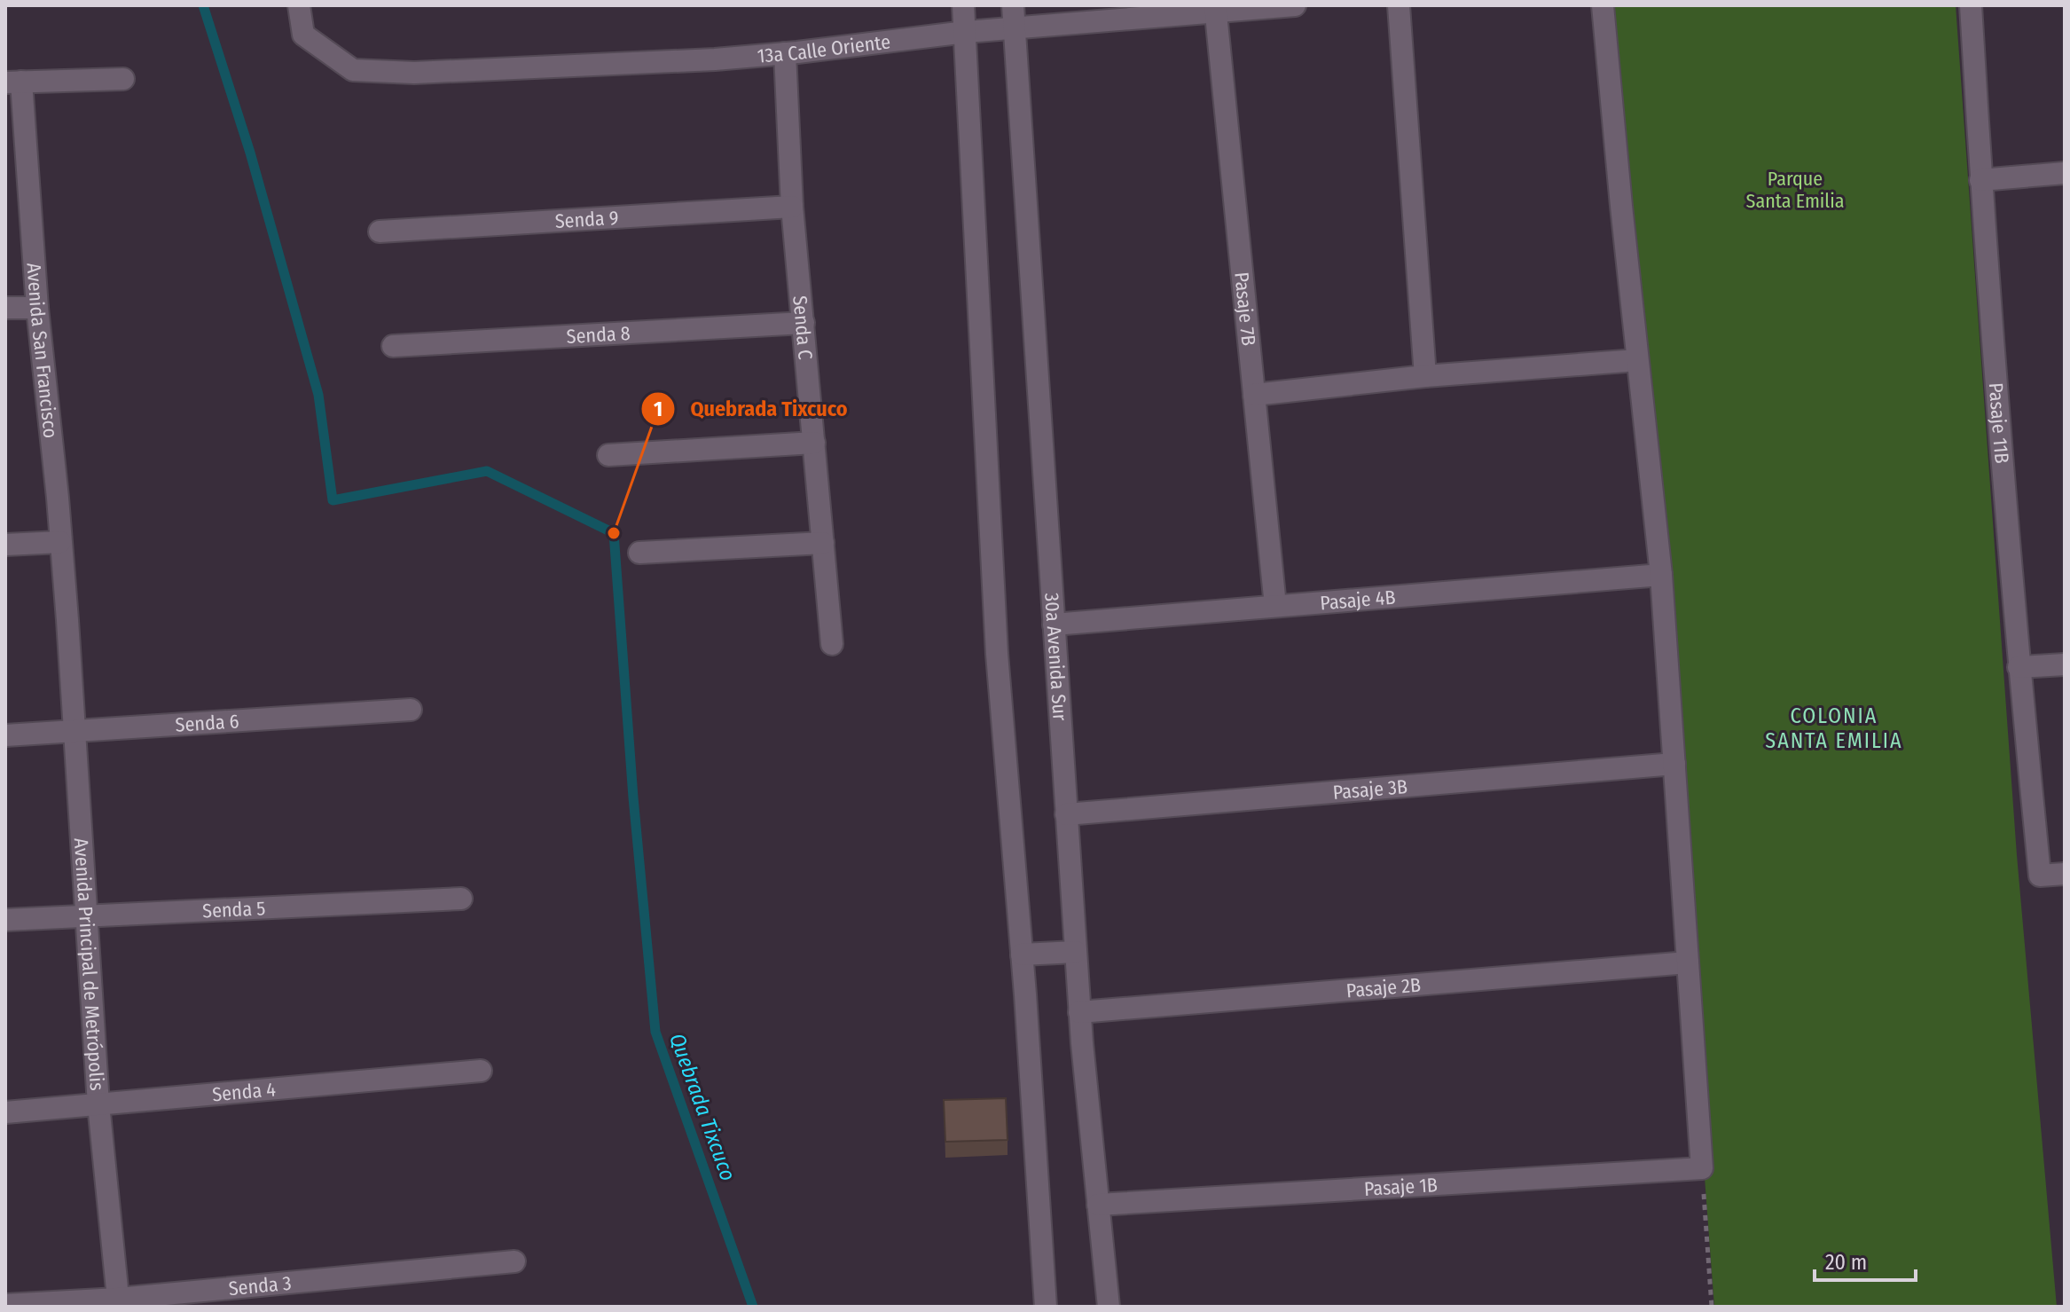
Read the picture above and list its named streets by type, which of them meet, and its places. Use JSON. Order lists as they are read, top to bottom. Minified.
{"streets":{"street":["13a Calle Oriente","Senda 9","Pasaje 7B","Senda C","Senda 8","Avenida San Francisco","Pasaje 11B","Pasaje 4B","30a Avenida Sur","Senda 6","Pasaje 3B","Senda 5","Avenida Principal de Metrópolis","Pasaje 2B","Senda 4","Pasaje 1B","Senda 3"]},"crossings":[["13a Calle Oriente","Pasaje 7B"],["13a Calle Oriente","Senda C"],["13a Calle Oriente","30a Avenida Sur"],["Senda 9","Senda C"],["Pasaje 7B","Pasaje 4B"],["Senda C","Senda 8"],["Avenida San Francisco","Avenida Principal de Metrópolis"],["Pasaje 4B","30a Avenida Sur"],["30a Avenida Sur","Pasaje 3B"],["30a Avenida Sur","Pasaje 2B"],["30a Avenida Sur","Pasaje 1B"],["Senda 6","Avenida Principal de Metrópolis"],["Senda 5","Avenida Principal de Metrópolis"],["Avenida Principal de Metrópolis","Senda 4"],["Avenida Principal de Metrópolis","Senda 3"]],"districts":["COLONIA SANTA EMILIA"],"water":["Quebrada Tixcuco"],"parks":["Parque Santa Emilia"],"places":["Quebrada Tixcuco"],"scale_bar":"20 m"}
